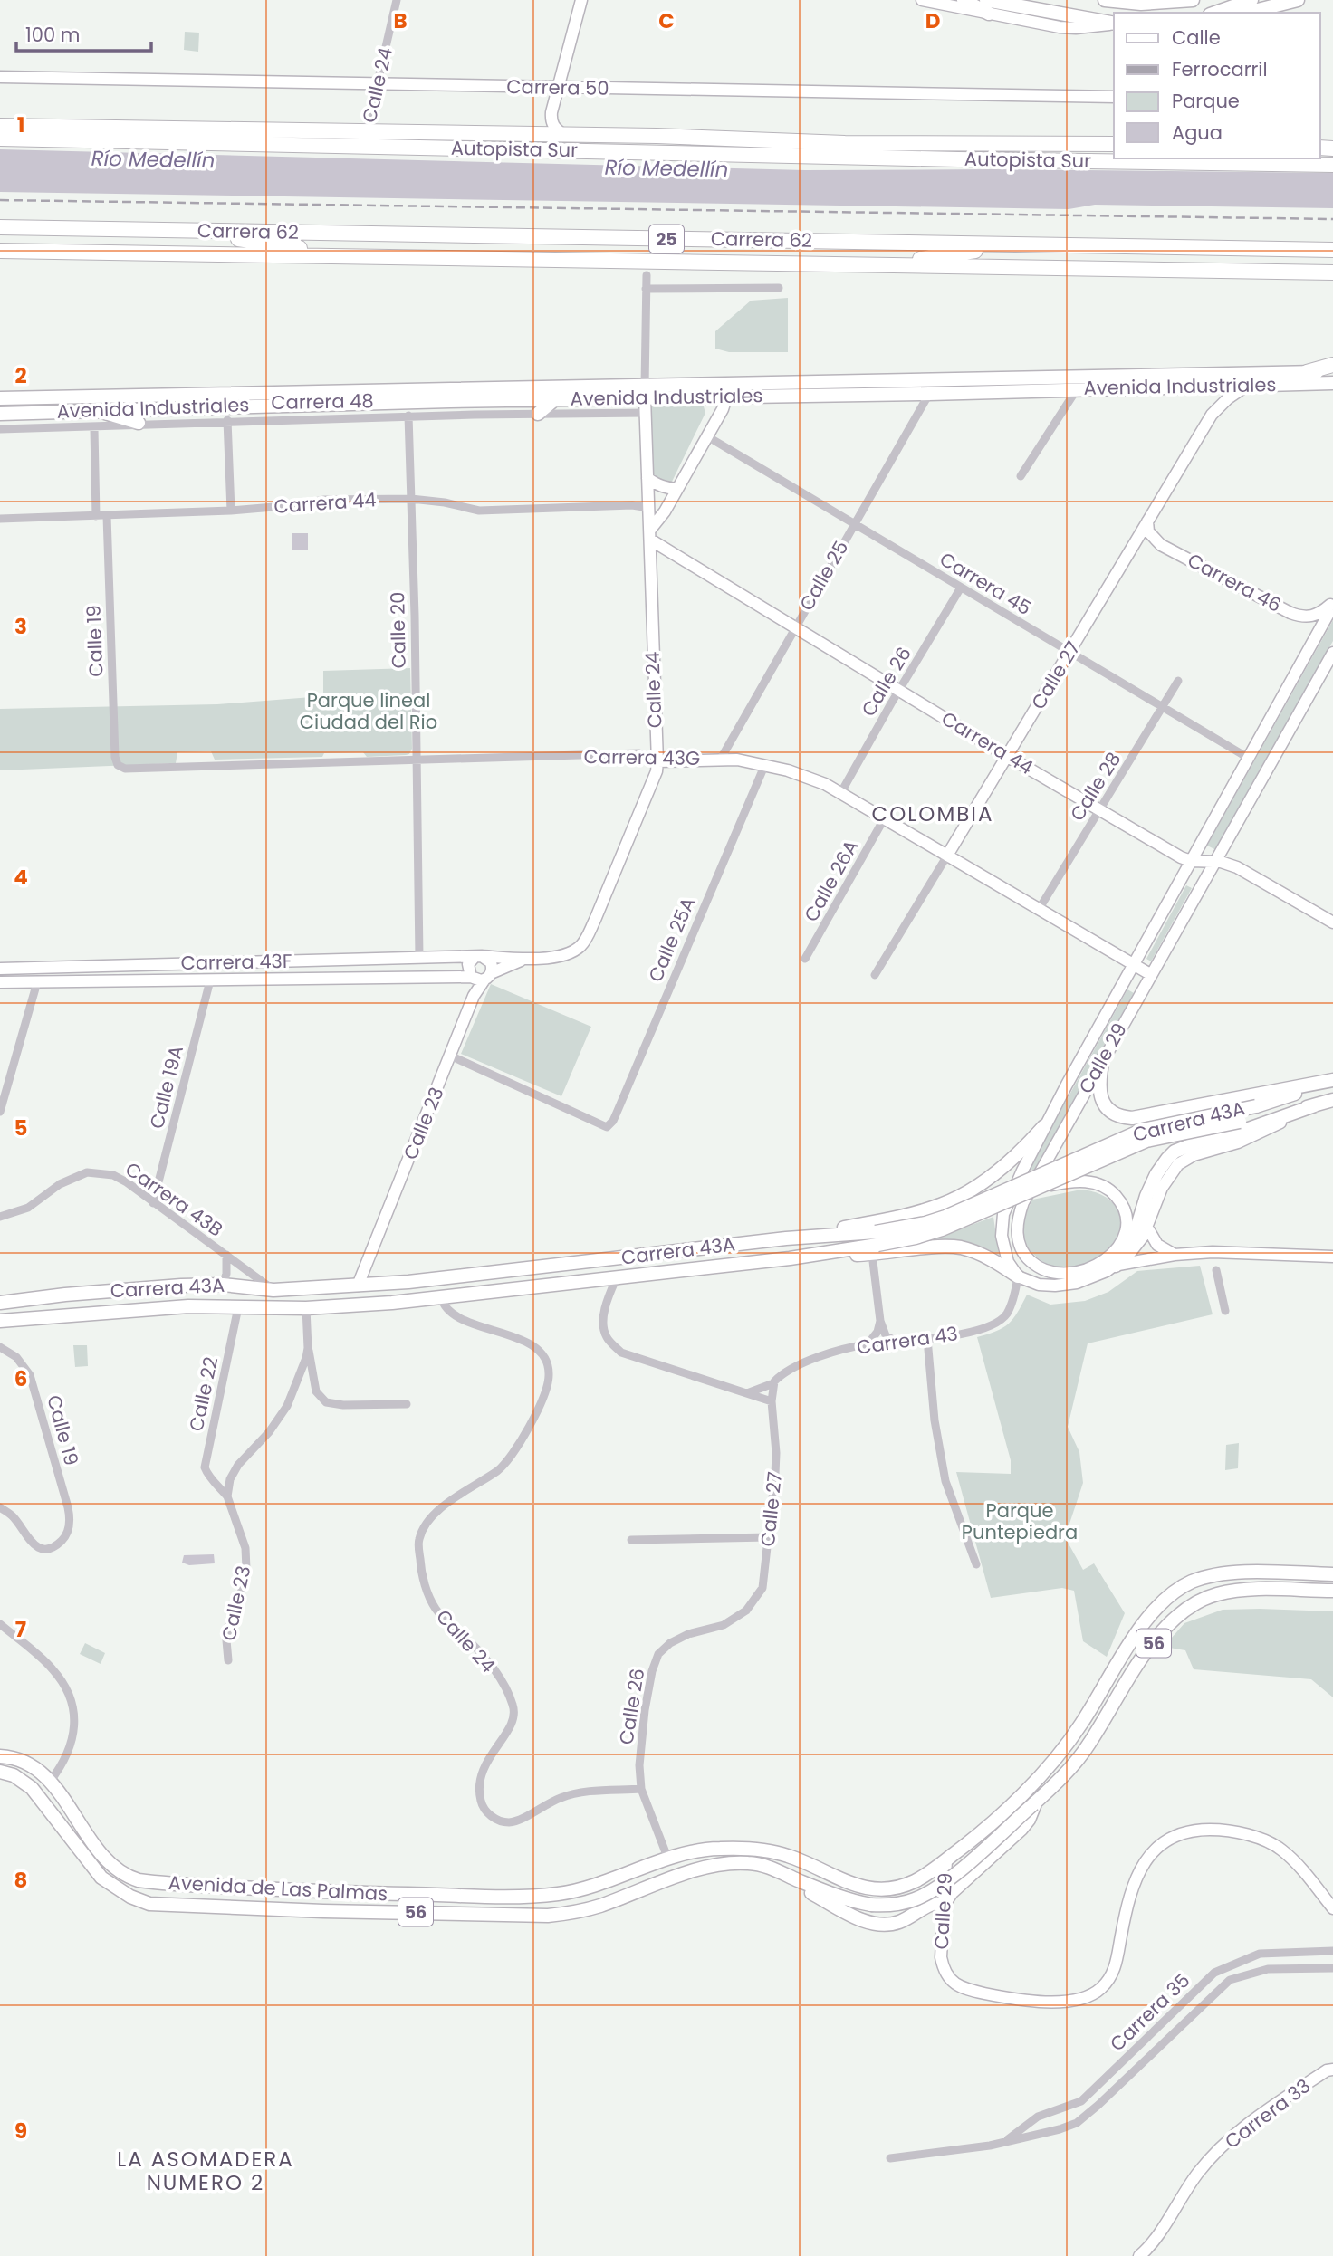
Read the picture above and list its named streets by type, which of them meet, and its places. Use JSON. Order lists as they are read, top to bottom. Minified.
{"streets":{"highway":["Autopista Sur","Carrera 62","25"],"main road":["Avenida Industriales","Carrera 43A","56","Avenida de Las Palmas"],"street":["Calle 24","Carrera 50","Carrera 48","Carrera 44","Calle 25","Carrera 46","Carrera 45","Calle 20","Calle 19","Calle 27","Calle 26","Carrera 43G","Calle 28","Calle 26A","Calle 25A","Carrera 43F","Calle 29","Calle 19A","Calle 23","Carrera 43B","Carrera 43","Calle 22","Carrera 35","Carrera 33"]},"crossings":[["Calle 24","Carrera 50"],["Calle 24","Autopista Sur"],["Calle 24","Avenida Industriales"],["Calle 24","Carrera 48"],["Calle 24","Carrera 44"],["Calle 24","Calle 26"],["Calle 24","Carrera 43G"],["Calle 24","Carrera 43F"],["Calle 24","Carrera 43A"],["Avenida Industriales","Calle 25"],["Avenida Industriales","Calle 27"],["Carrera 48","Calle 20"],["Carrera 44","Calle 25"],["Carrera 44","Calle 20"],["Carrera 44","Calle 19"],["Carrera 44","Calle 27"],["Carrera 44","Calle 26"],["Carrera 44","Calle 28"],["Carrera 44","Calle 29"],["Calle 25","Carrera 45"],["Calle 25","Carrera 43G"],["Carrera 46","Calle 27"],["Carrera 46","Calle 29"],["Carrera 45","Calle 27"],["Carrera 45","Calle 26"],["Carrera 45","Calle 28"],["Carrera 45","Calle 29"],["Calle 20","Carrera 43G"],["Calle 20","Carrera 43F"],["Calle 19","Carrera 43G"],["Calle 27","Calle 26"],["Calle 27","Carrera 43G"],["Calle 26","Carrera 43G"],["Calle 26","Avenida de Las Palmas"],["Carrera 43G","Calle 28"],["Carrera 43G","Calle 26A"],["Carrera 43G","Calle 25A"],["Carrera 43G","Calle 29"],["Calle 25A","Calle 23"],["Carrera 43F","Calle 19A"],["Carrera 43F","Calle 23"],["Calle 29","Carrera 43A"],["Calle 29","Carrera 43"],["Calle 29","Avenida de Las Palmas"],["Calle 19A","Carrera 43B"],["Carrera 43A","Calle 23"],["Carrera 43A","Carrera 43B"],["Carrera 43A","Calle 22"],["Calle 23","Calle 22"]],"districts":["COLOMBIA","LA ASOMADERA NUMERO 2"],"water":["Río Medellín"],"parks":["Parque lineal Ciudad del Rio","Parque Puntepiedra"],"legend":["Calle","Ferrocarril","Parque","Agua"],"scale_bar":"100 m","grid":{"columns":["B","C","D"],"rows":["1","2","3","4","5","6","7","8","9"]}}
